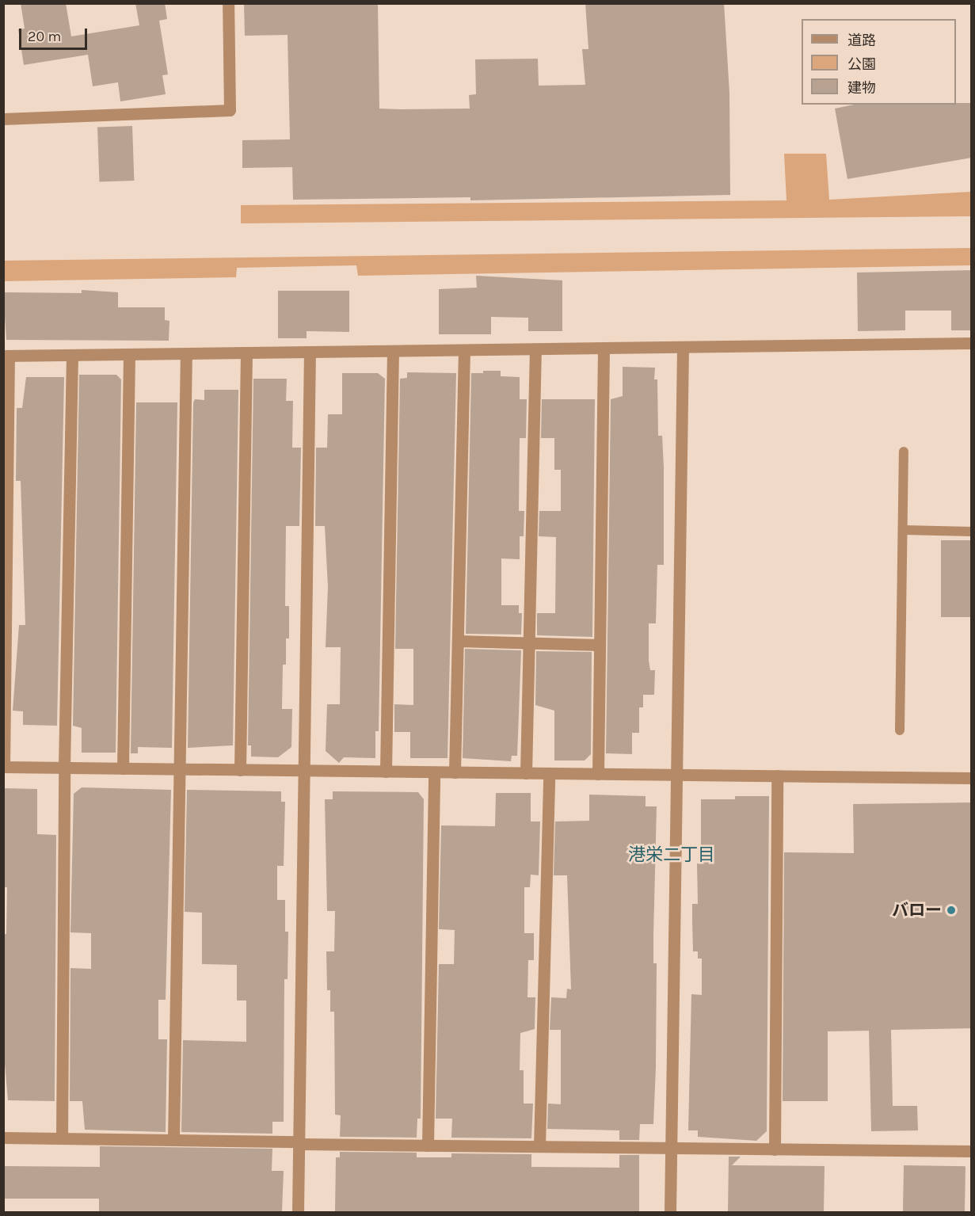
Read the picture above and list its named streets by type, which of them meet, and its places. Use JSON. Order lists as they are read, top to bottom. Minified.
{"districts":["港栄二丁目"],"places":["バロー"],"legend":["道路","公園","建物"],"scale_bar":"20 m"}
